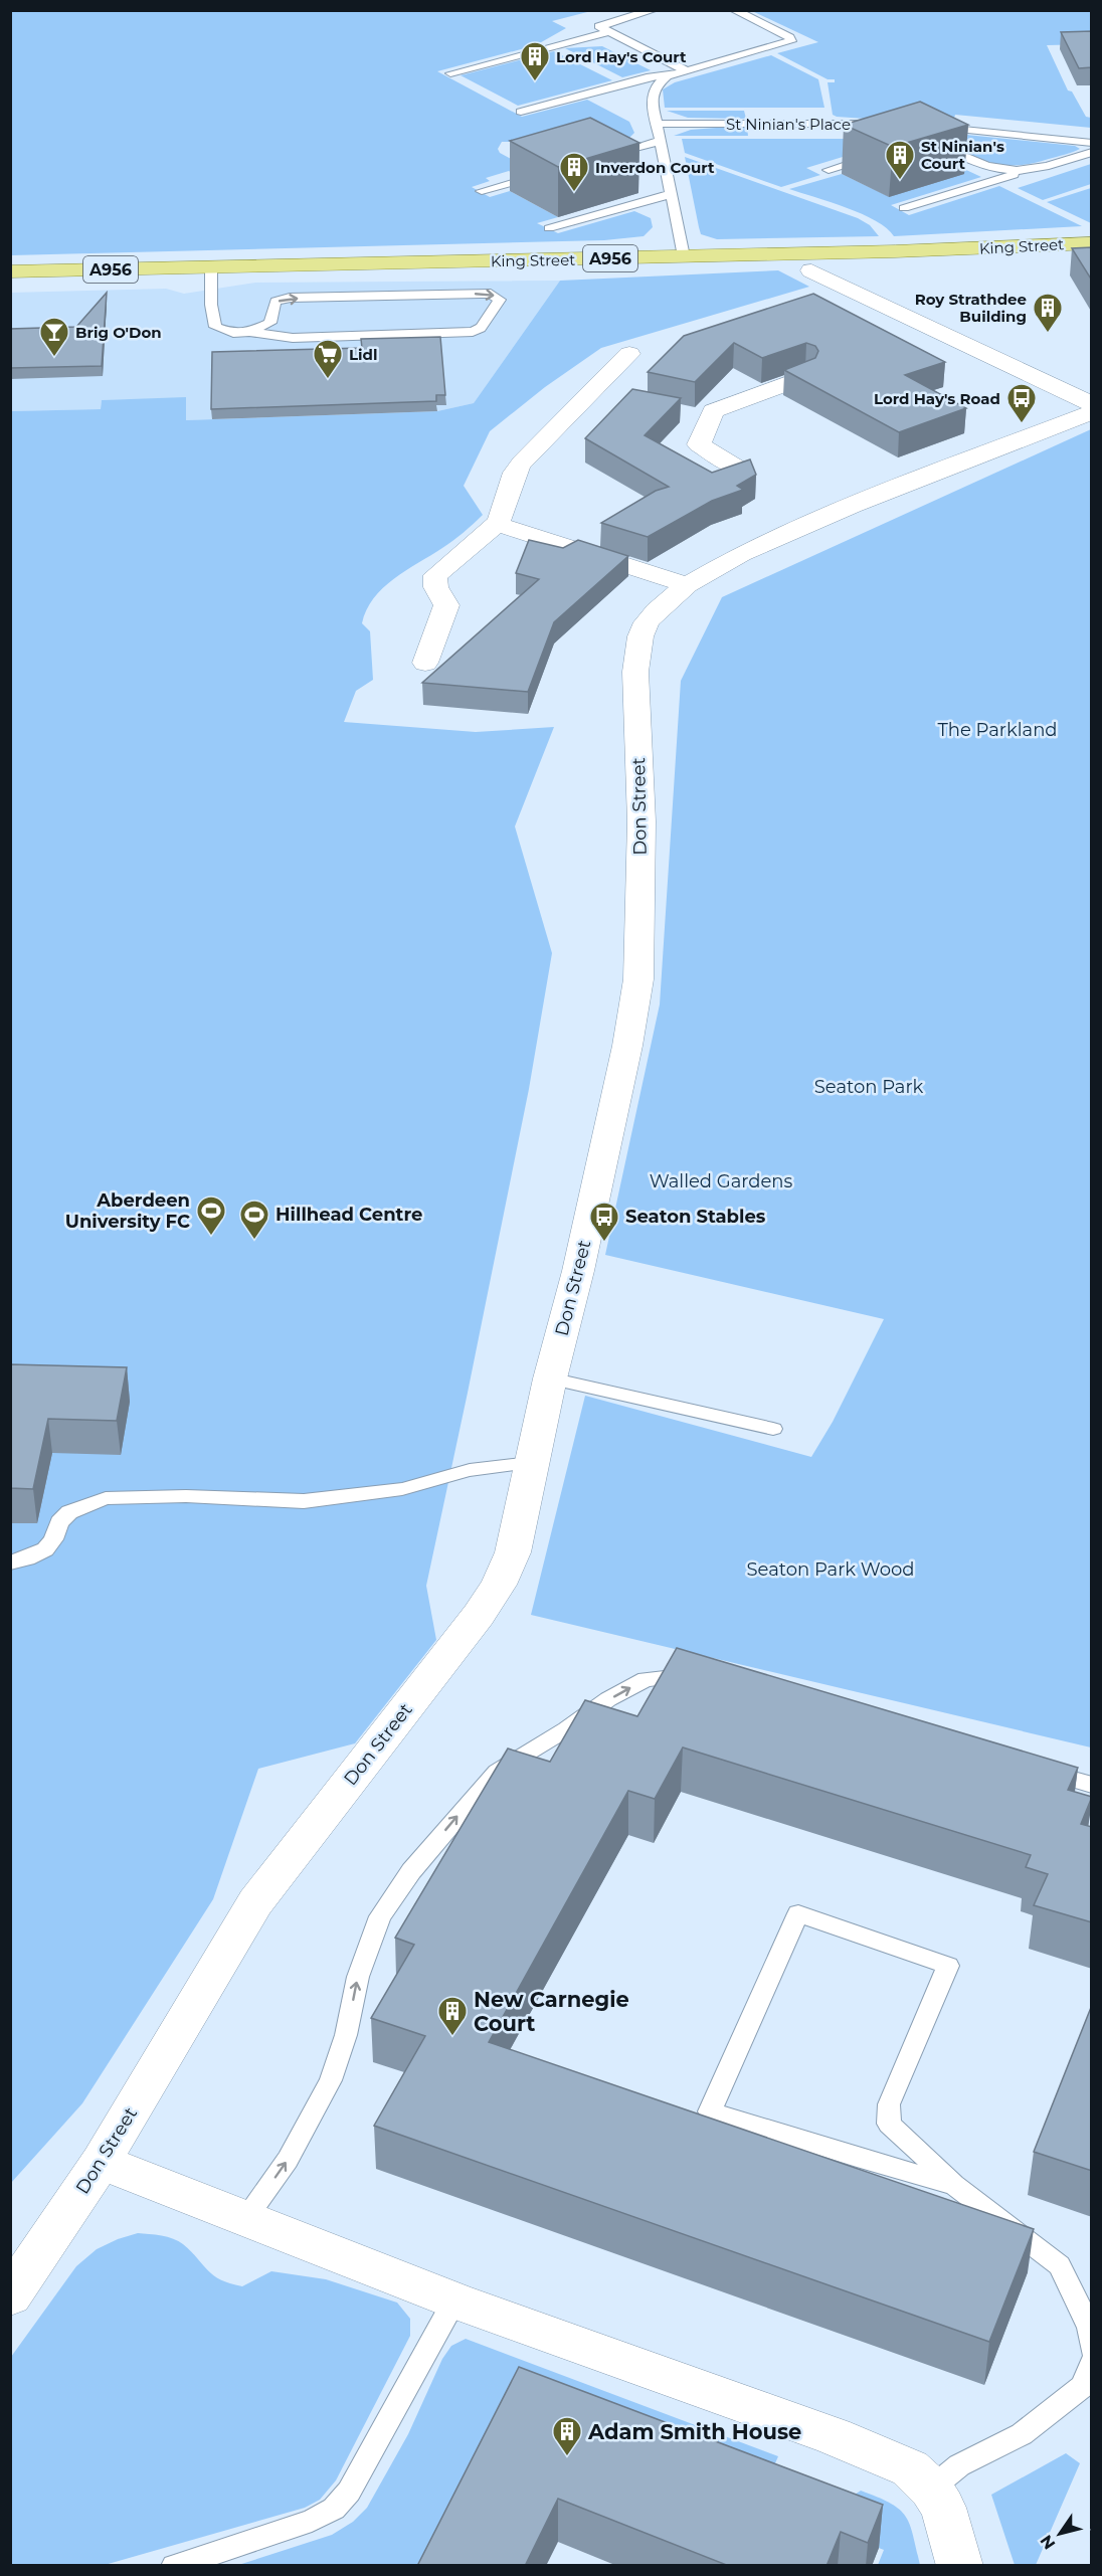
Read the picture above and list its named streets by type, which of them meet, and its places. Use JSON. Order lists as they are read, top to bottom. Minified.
{"streets":{"main road":["King Street","A956"],"street":["Don Street"],"lane":["St Ninian's Place"]},"parks":["The Parkland","Seaton Park","Walled Gardens","Seaton Park Wood"],"places":{"building":["Lord Hay's Court","St Ninian's Court","Inverdon Court","Roy Strathdee Building","New Carnegie Court","Adam Smith House"],"bar":["Brig O'Don"],"supermarket":["Lidl"],"bus stop":["Lord Hay's Road","Seaton Stables"],"sports":["Aberdeen University FC","Hillhead Centre"]},"north":"bottom left"}
